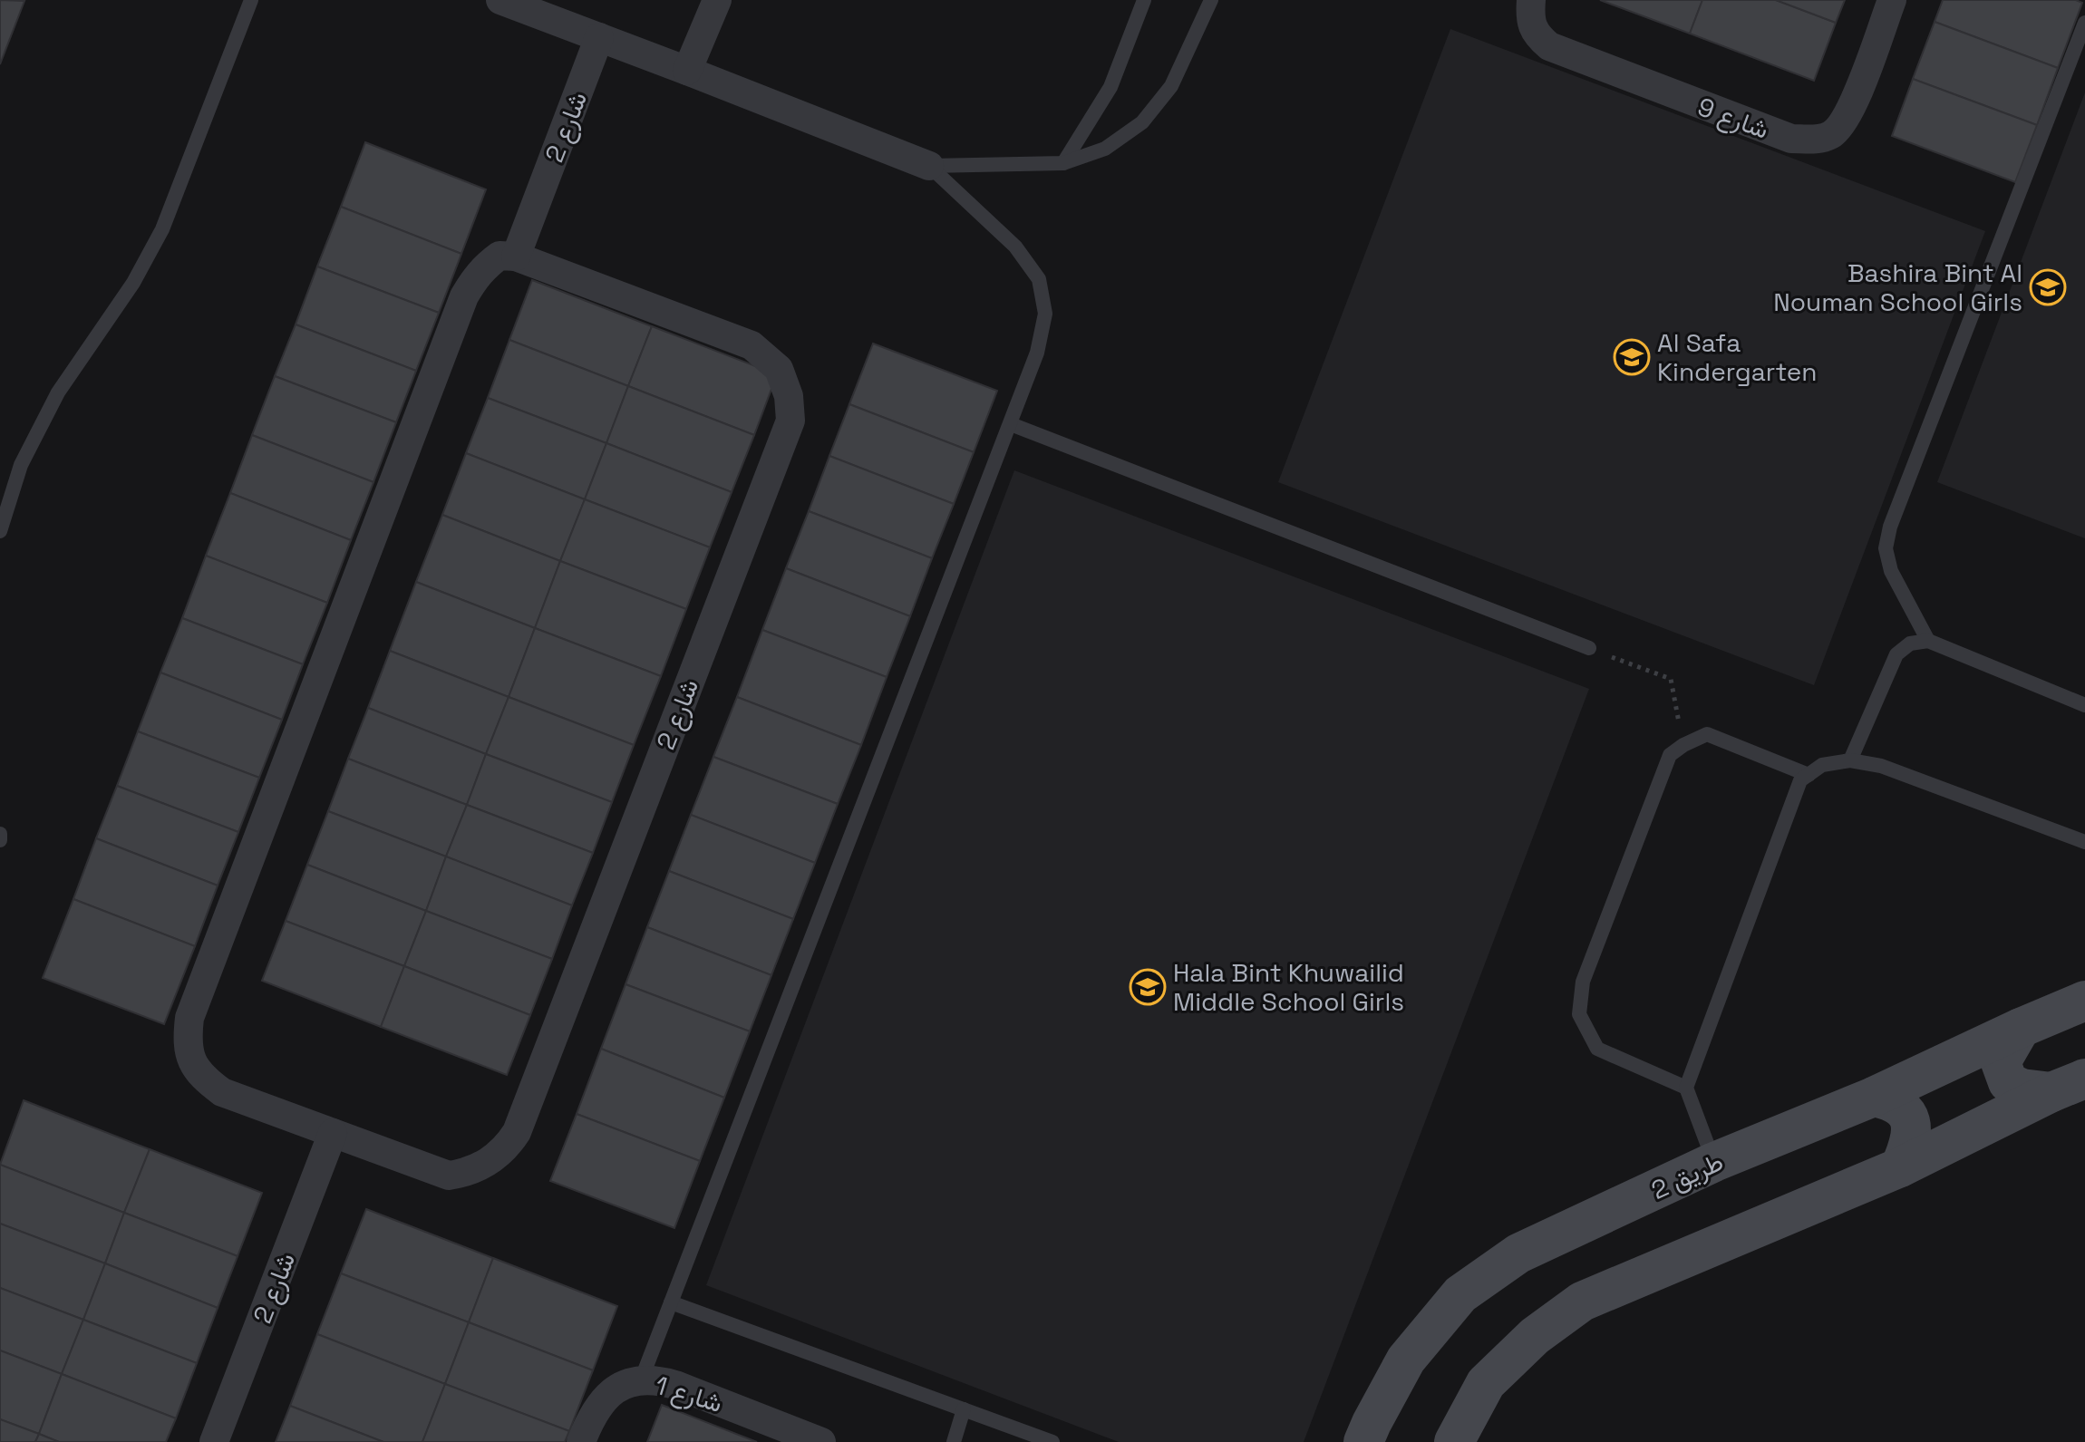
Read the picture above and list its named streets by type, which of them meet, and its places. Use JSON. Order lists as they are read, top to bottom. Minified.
{"streets":{"street":["شارع 9","شارع 2","طريق 2","شارع 1"]},"places":{"school or university":["Bashira Bint Al Nouman School Girls","Al Safa Kindergarten","Hala Bint Khuwailid Middle School Girls"]}}
